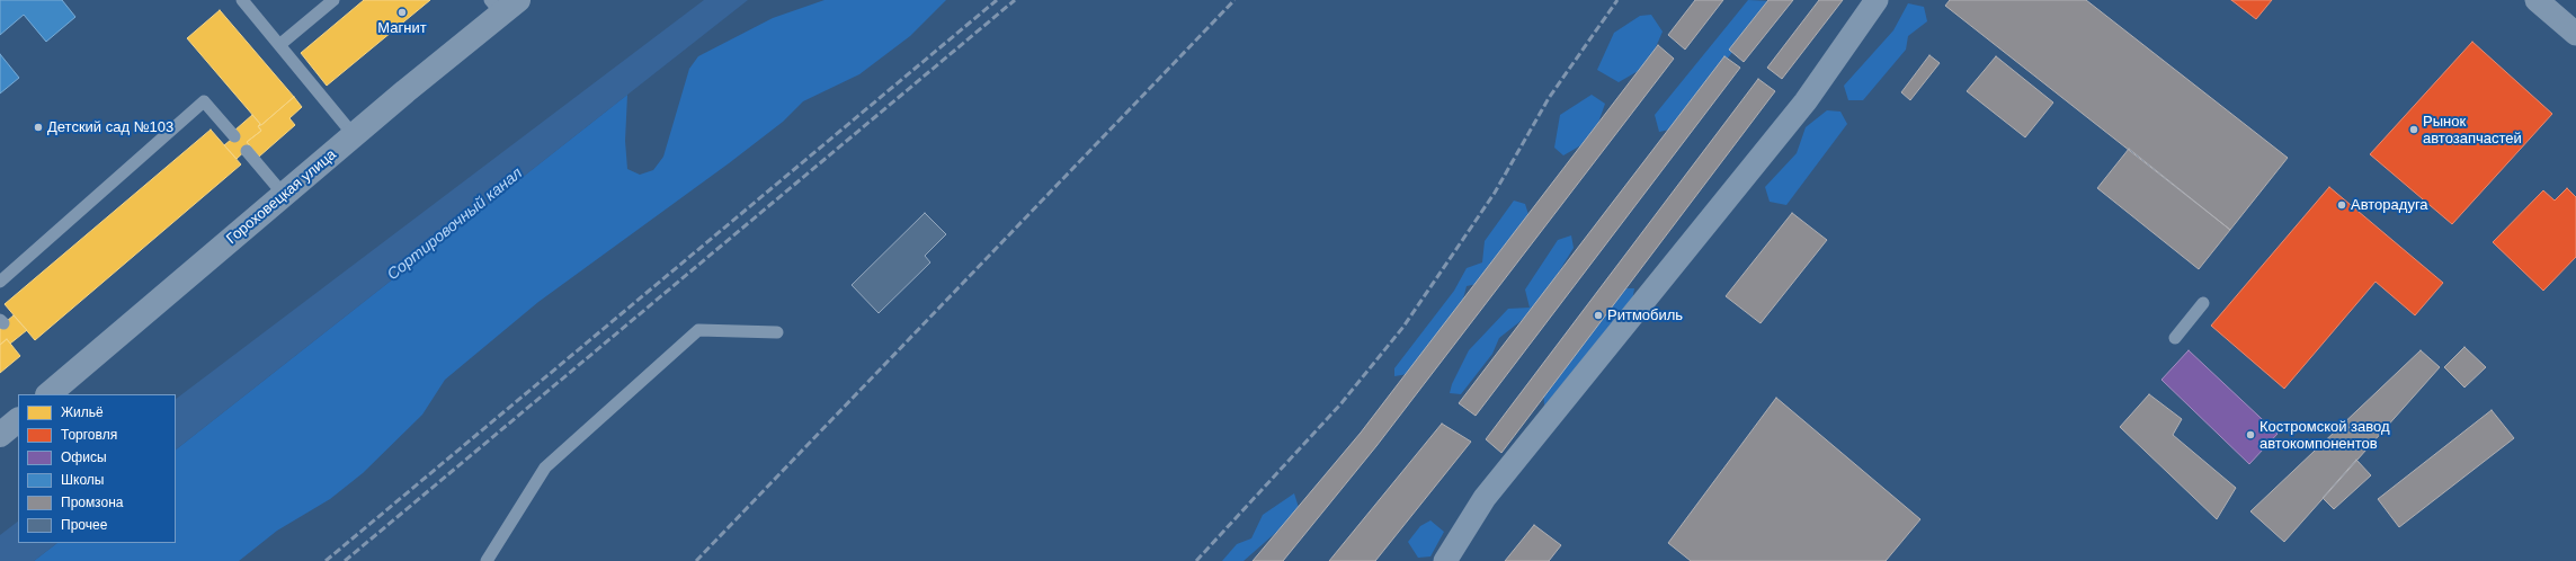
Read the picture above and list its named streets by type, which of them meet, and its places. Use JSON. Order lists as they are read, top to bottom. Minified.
{"streets":{"street":["Гороховецкая улица"]},"water":["Сортировочный канал"],"places":["Магнит","Детский сад №103","Рынок автозапчастей","Авторадуга","Ритмобиль","Костромской завод автокомпонентов"],"legend":["Жильё","Торговля","Офисы","Школы","Промзона","Прочее"]}
